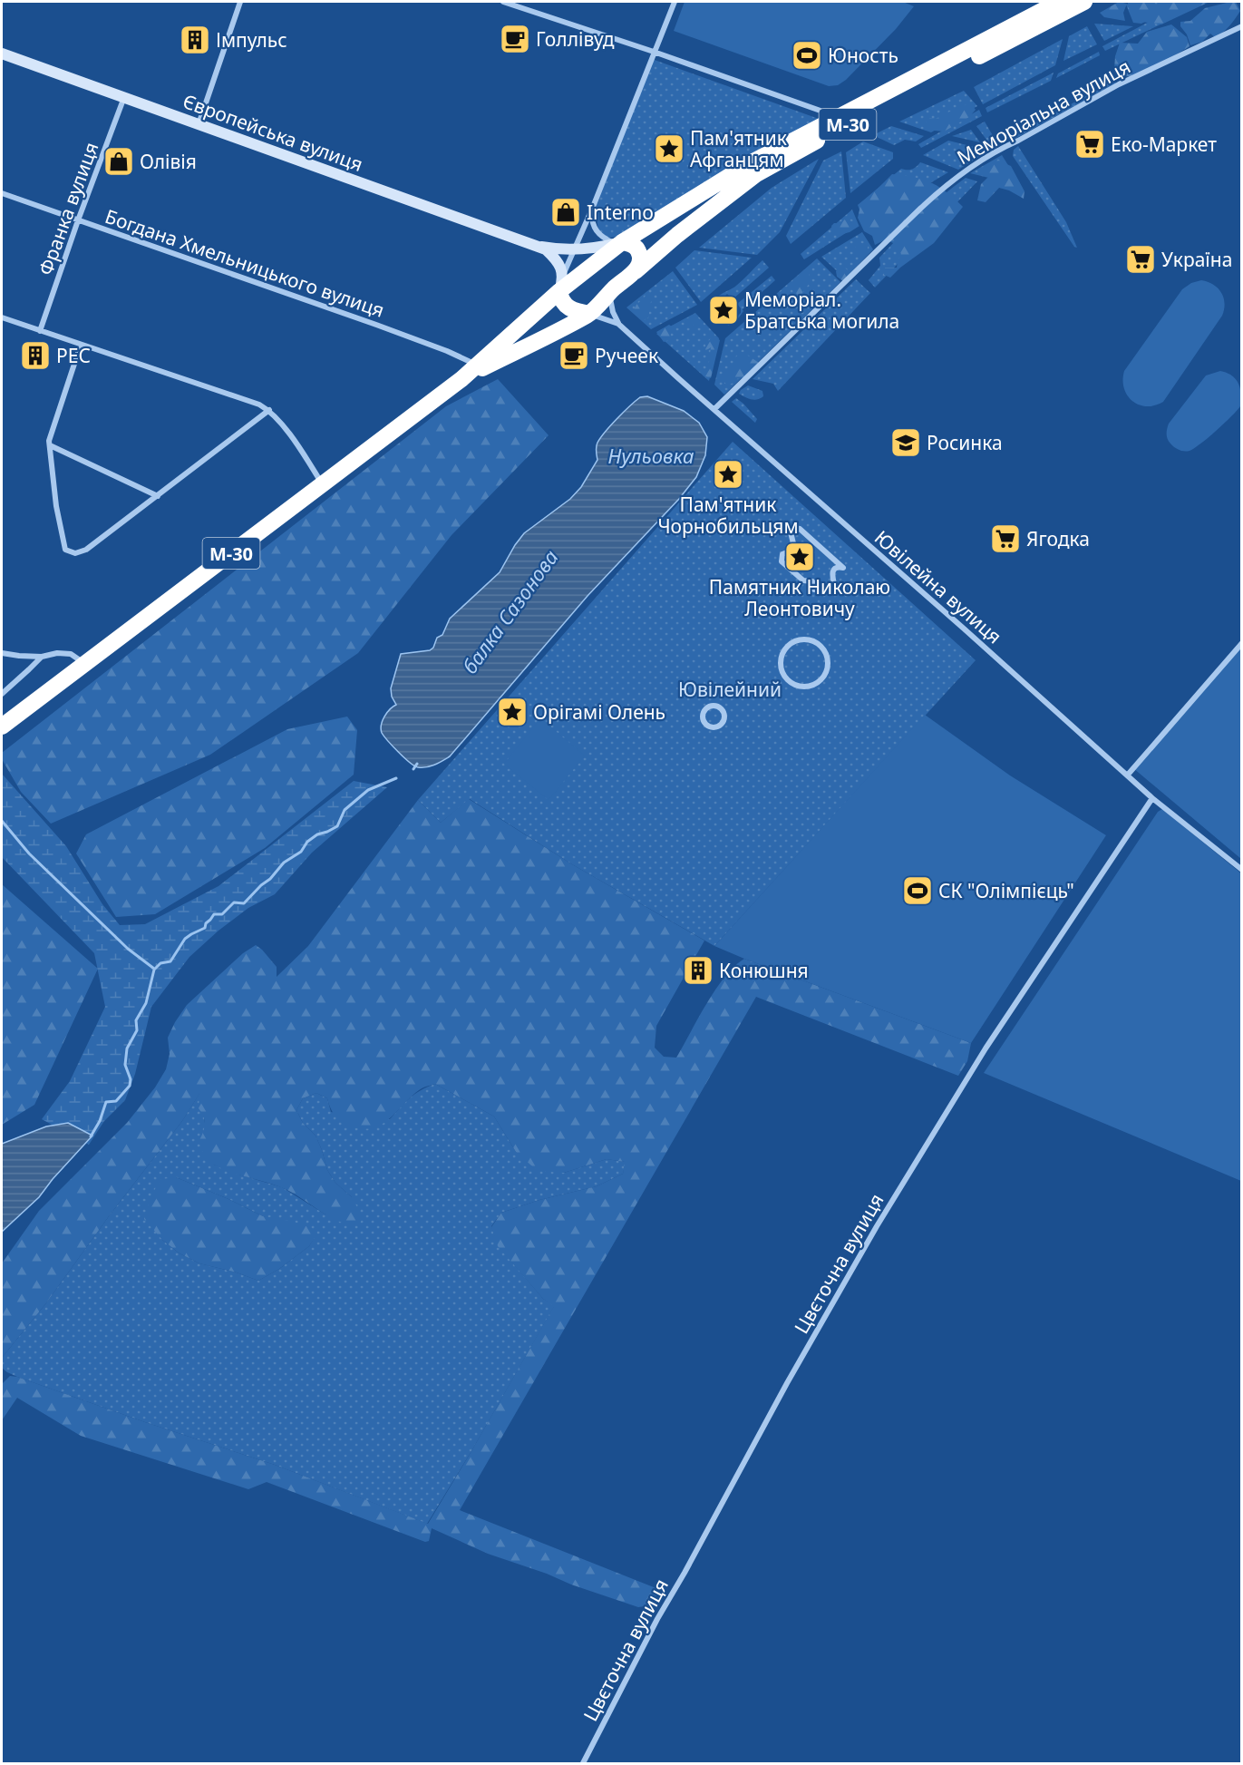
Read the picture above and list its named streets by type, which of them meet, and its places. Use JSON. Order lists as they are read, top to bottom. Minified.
{"streets":{"highway":["М-30"],"street":["Меморіальна вулиця","Європейська вулиця","Франка вулиця","Богдана Хмельницького вулиця","Ювілейна вулиця","Цвєточна вулиця"]},"crossings":[["Меморіальна вулиця","Ювілейна вулиця"],["М-30","Європейська вулиця"],["М-30","Богдана Хмельницького вулиця"],["М-30","Ювілейна вулиця"],["Європейська вулиця","Франка вулиця"],["Франка вулиця","Богдана Хмельницького вулиця"],["Ювілейна вулиця","Цвєточна вулиця"]],"water":["Нульовка","балка Сазонова"],"parks":["Ювілейний"],"places":{"cafe":["Голлівуд","Ручеек"],"building":["Імпульс","РЕС","Конюшня"],"sports":["Юность","СК \"Олімпієць\""],"supermarket":["Еко-Маркет","Україна","Ягодка"],"place":["Пам'ятник Афганцям","Меморіал. Братська могила","Пам'ятник Чорнобильцям","Памятник Николаю Леонтовичу","Орігамі Олень"],"shop":["Олівія","Interno"],"school or university":["Росинка"]}}
